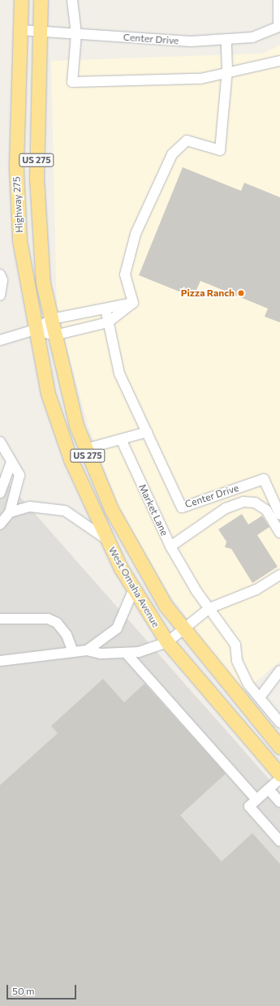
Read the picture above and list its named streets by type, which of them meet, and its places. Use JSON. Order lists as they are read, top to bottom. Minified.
{"streets":{"highway":["US 275","Highway 275","West Omaha Avenue"],"street":["Center Drive","Market Lane"]},"crossings":[["Center Drive","Highway 275"],["Highway 275","West Omaha Avenue"]],"places":["Pizza Ranch"],"scale_bar":"50 m"}
